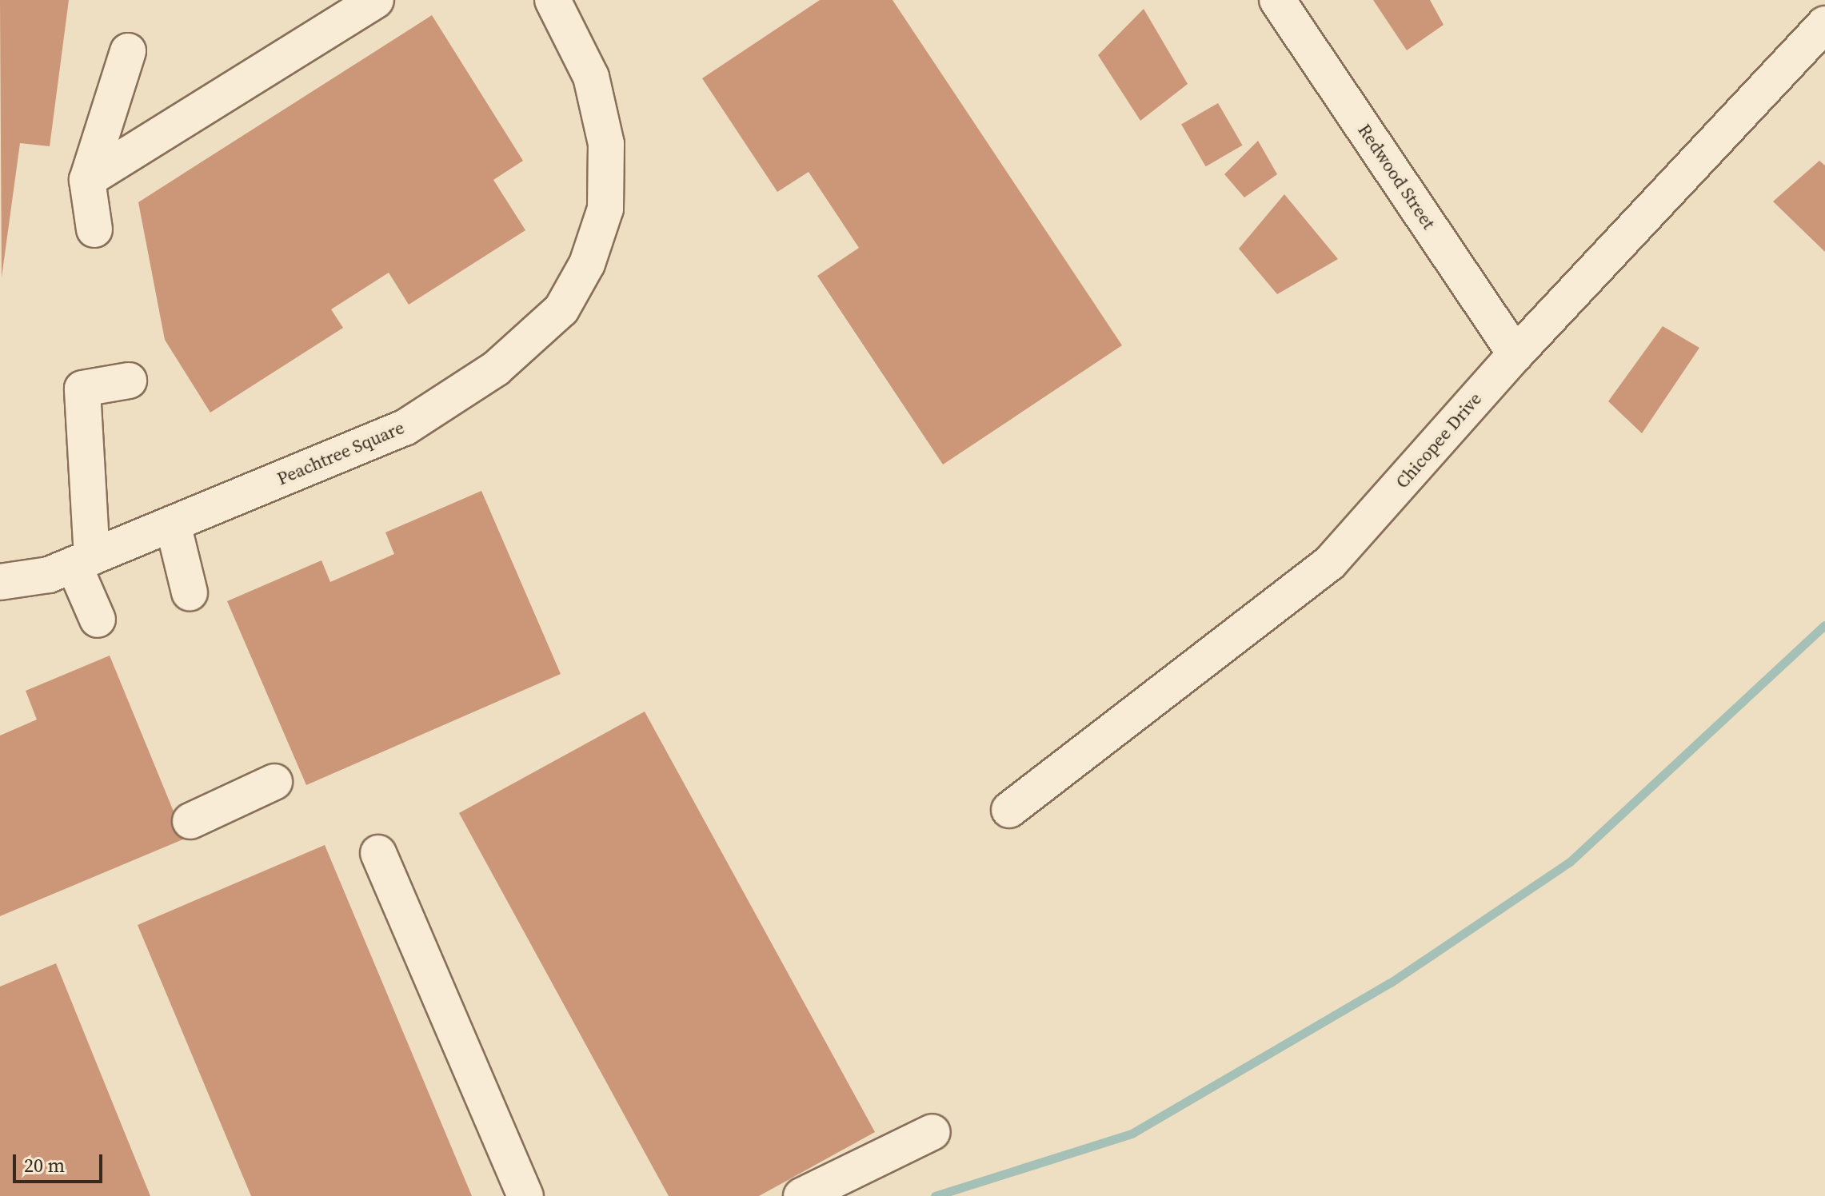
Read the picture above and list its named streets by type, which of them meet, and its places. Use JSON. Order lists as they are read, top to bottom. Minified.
{"streets":{"street":["Redwood Street","Chicopee Drive","Peachtree Square"]},"crossings":[["Redwood Street","Chicopee Drive"]],"scale_bar":"20 m"}
